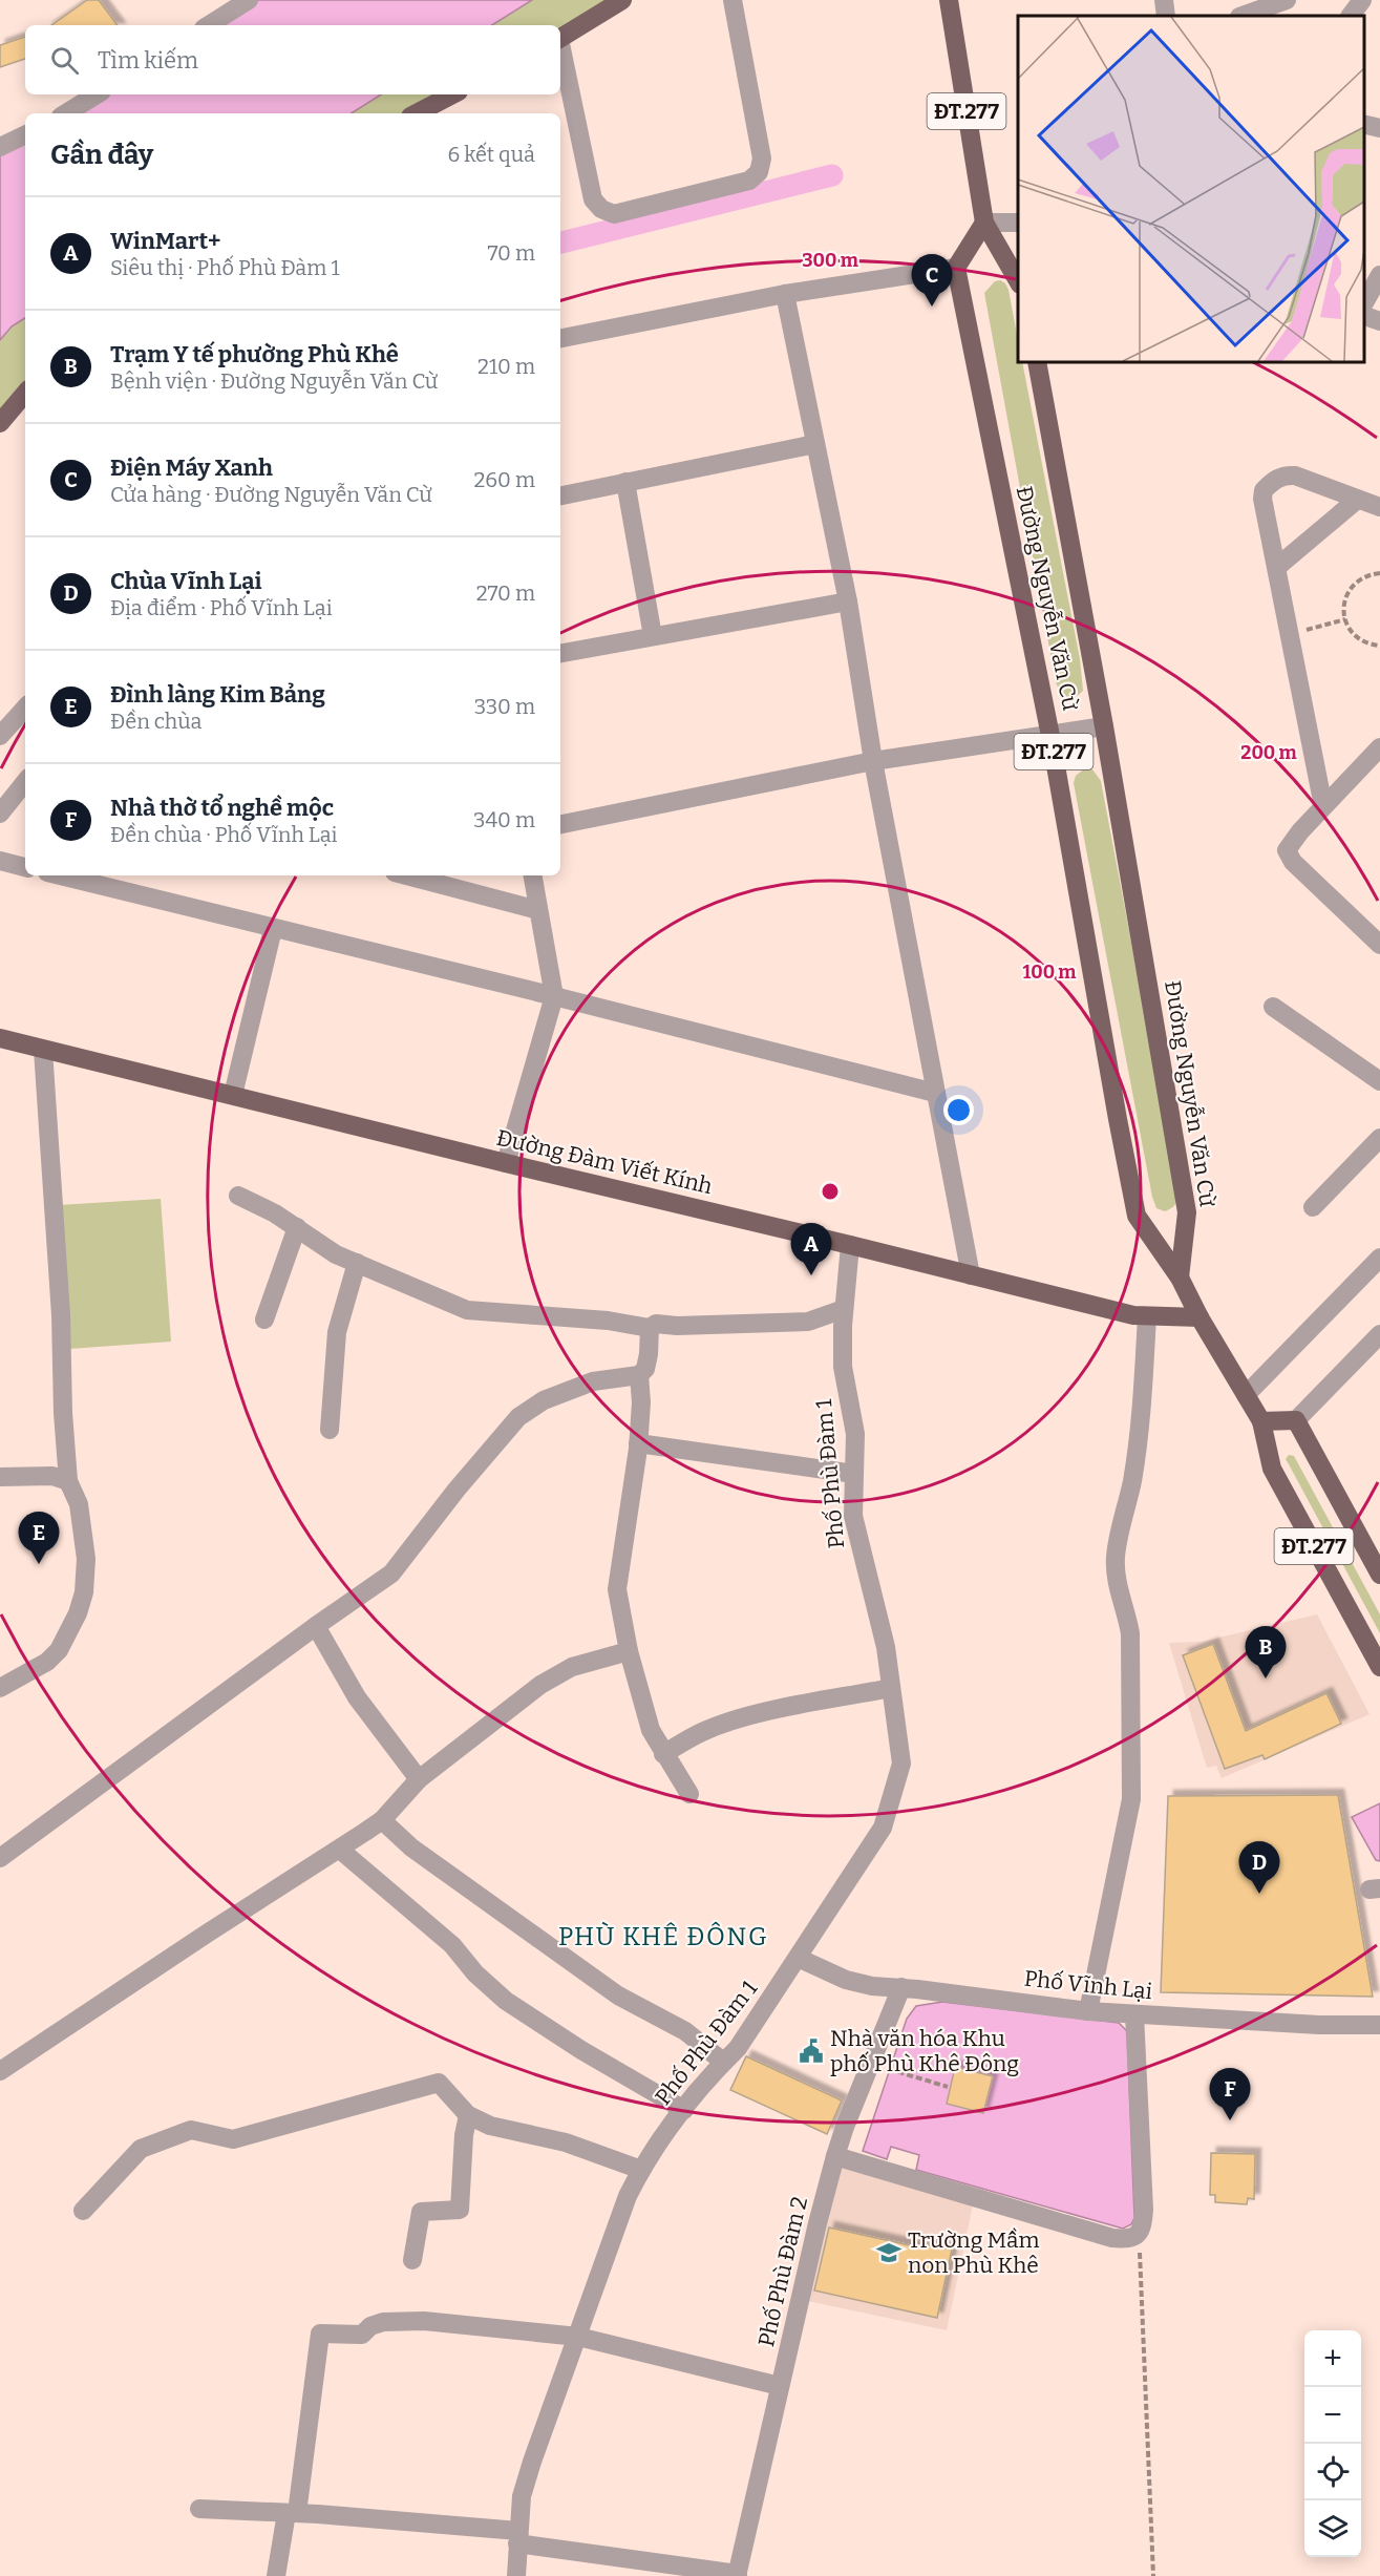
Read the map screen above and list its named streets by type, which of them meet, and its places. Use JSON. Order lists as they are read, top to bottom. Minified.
{"streets":{"main road":["ĐT.277","Đường Nguyễn Văn Cừ","Đường Đàm Viết Kính"],"street":["Phố Phù Đàm 1","Phố Vĩnh Lại","Phố Phù Đàm 2"]},"crossings":[["Đường Nguyễn Văn Cừ","Đường Đàm Viết Kính"],["Đường Đàm Viết Kính","Phố Phù Đàm 1"],["Phố Phù Đàm 1","Phố Vĩnh Lại"],["Phố Vĩnh Lại","Phố Phù Đàm 2"]],"districts":["PHÙ KHÊ ĐÔNG"],"places":{"public building":["Nhà văn hóa Khu phố Phù Khê Đông"],"school or university":["Trường Mầm non Phù Khê"]},"page":{"search":"Tìm kiếm","heading":["Gần đây","6 kết quả"],"list":[{"mark":"A","name":"WinMart+","note":"Siêu thị · Phố Phù Đàm 1","value":"70 m"},{"mark":"B","name":"Trạm Y tế phường Phù Khê","note":"Bệnh viện · Đường Nguyễn Văn Cừ","value":"210 m"},{"mark":"C","name":"Điện Máy Xanh","note":"Cửa hàng · Đường Nguyễn Văn Cừ","value":"260 m"},{"mark":"D","name":"Chùa Vĩnh Lại","note":"Địa điểm · Phố Vĩnh Lại","value":"270 m"},{"mark":"E","name":"Đình làng Kim Bảng","note":"Đền chùa","value":"330 m"},{"mark":"F","name":"Nhà thờ tổ nghề mộc","note":"Đền chùa · Phố Vĩnh Lại","value":"340 m"}],"pins":["C","A","E","B","D","F"],"map_buttons":["+","−"]},"rings":["300 m","200 m","100 m"]}
